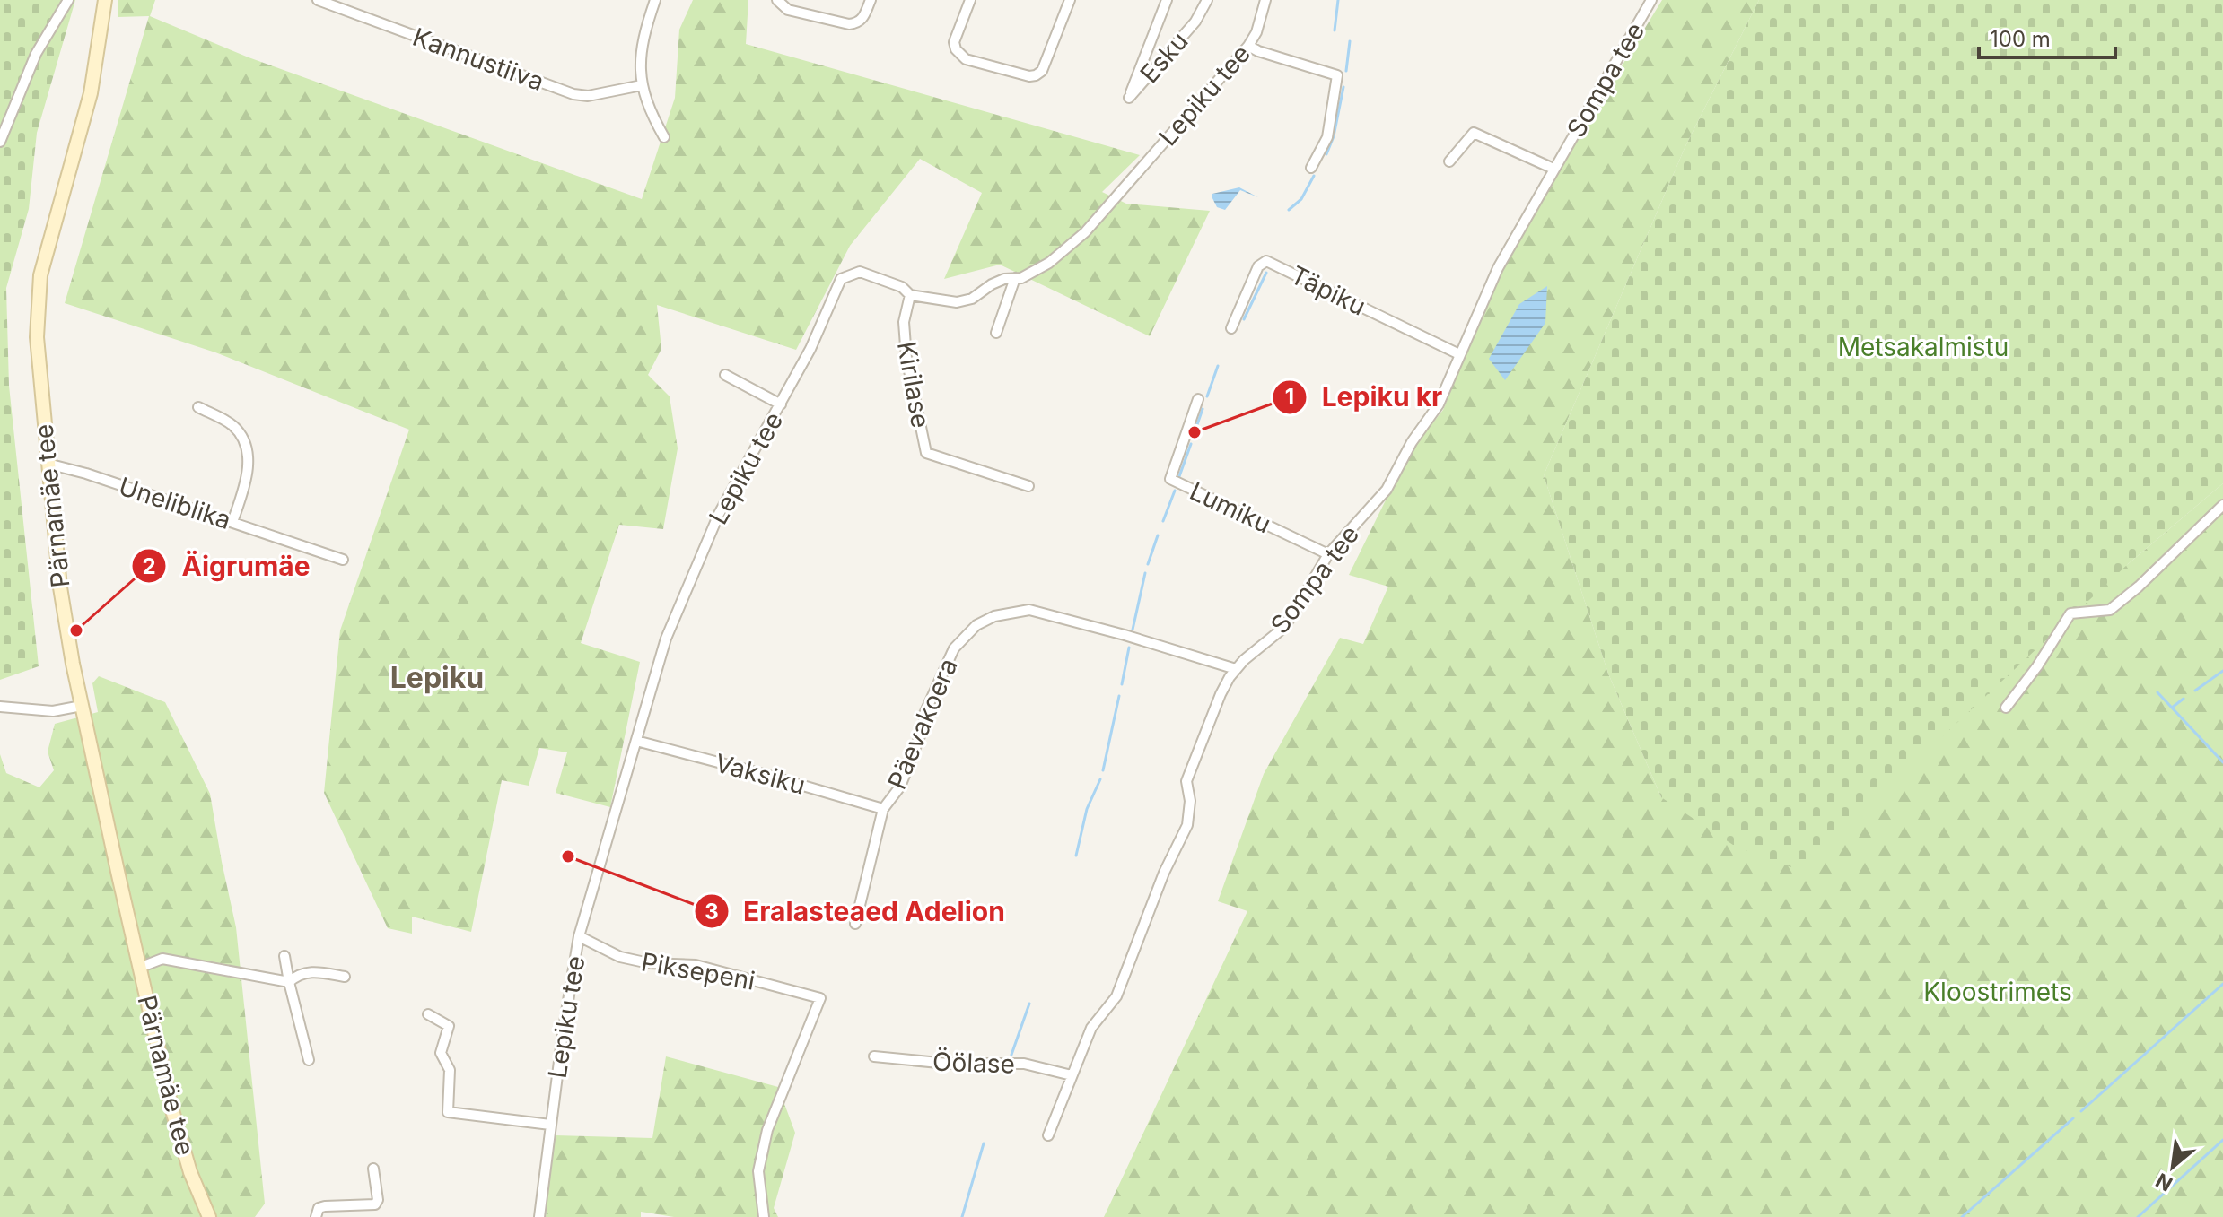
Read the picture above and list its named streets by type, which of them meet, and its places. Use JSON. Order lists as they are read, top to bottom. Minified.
{"streets":{"main road":["Pärnamäe tee"],"street":["Esku","Kannustiiva","Sompa tee","Lepiku tee","Täpiku","Kirilase","Uneliblika","Lumiku","Päevakoera","Vaksiku","Piksepeni","Öölase"]},"crossings":[["Sompa tee","Täpiku"],["Sompa tee","Lumiku"],["Sompa tee","Päevakoera"],["Sompa tee","Öölase"],["Lepiku tee","Kirilase"],["Lepiku tee","Vaksiku"],["Lepiku tee","Piksepeni"],["Uneliblika","Pärnamäe tee"],["Päevakoera","Vaksiku"]],"districts":["Lepiku"],"parks":["Metsakalmistu","Kloostrimets"],"places":["Lepiku kr","Äigrumäe","Eralasteaed Adelion"],"scale_bar":"100 m","north":"bottom left"}
